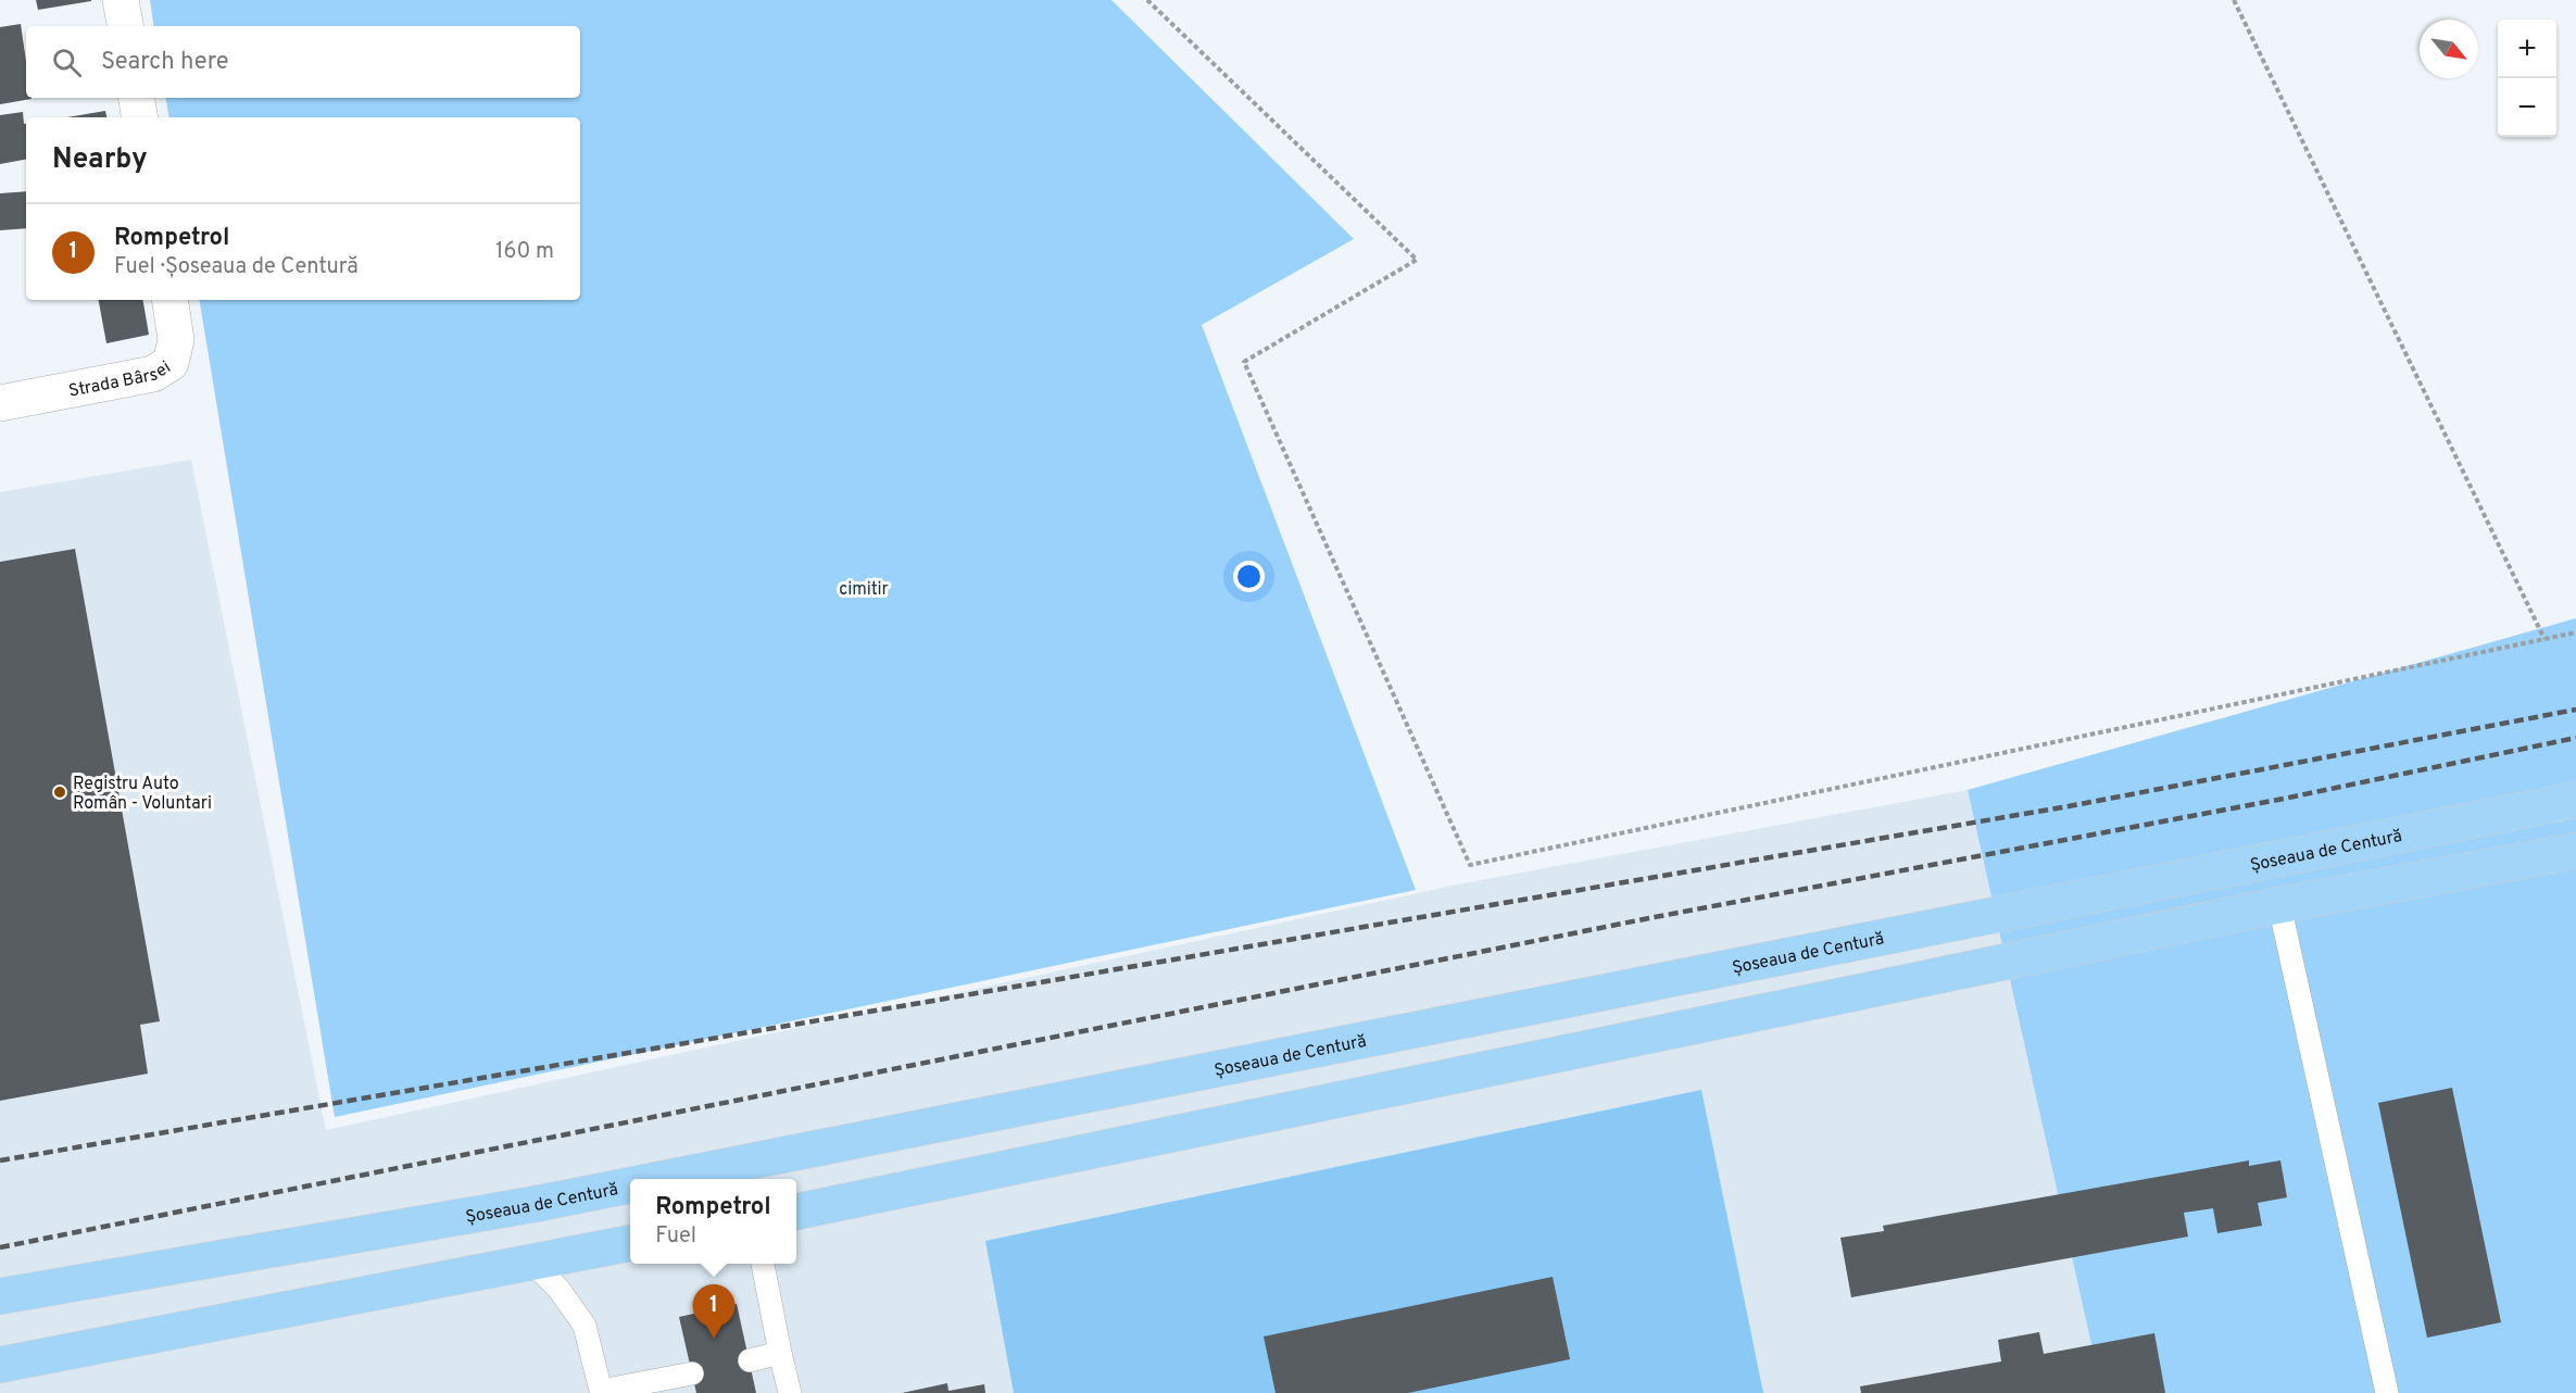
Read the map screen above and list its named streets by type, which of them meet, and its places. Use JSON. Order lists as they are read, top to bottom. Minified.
{"streets":{"main road":["Șoseaua de Centură"],"street":["Strada Bârsei"]},"parks":["cimitir"],"places":["Registru Auto Român - Voluntari"],"north":"bottom right","page":{"map_buttons":["+","−"],"search":"Search here","heading":"Nearby","list":[{"mark":"1","name":"Rompetrol","note":"Fuel · Șoseaua de Centură","value":"160 m"}],"popup":["Rompetrol","Fuel"],"pins":"1"}}
